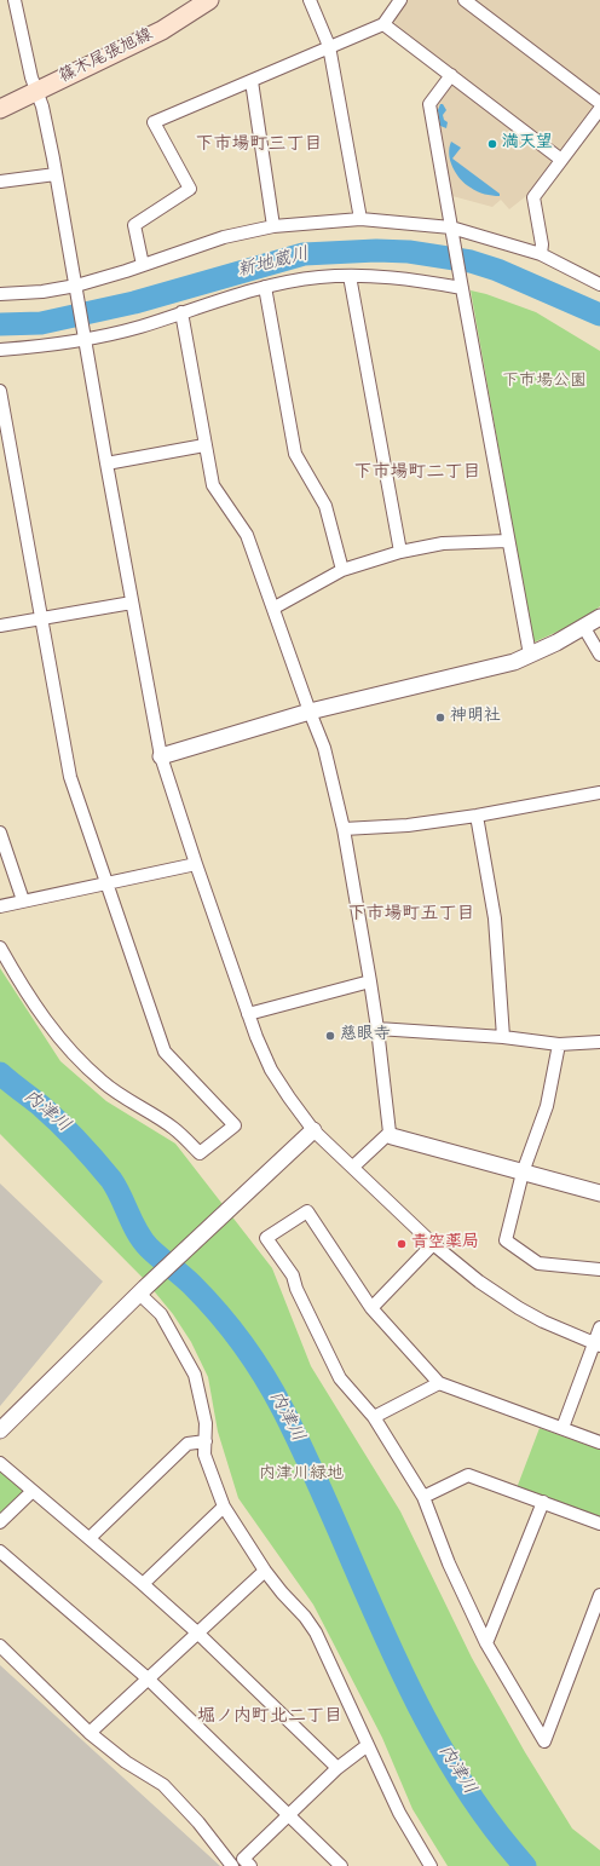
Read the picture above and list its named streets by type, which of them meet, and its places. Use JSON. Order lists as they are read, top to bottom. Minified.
{"streets":{"main road":["篠木尾張旭線"]},"districts":["下市場町三丁目","下市場町二丁目","下市場町五丁目","堀ノ内町北二丁目"],"water":["新地蔵川","内津川"],"parks":["下市場公園","内津川緑地"],"places":["満天望","神明社","慈眼寺","青空薬局"]}
